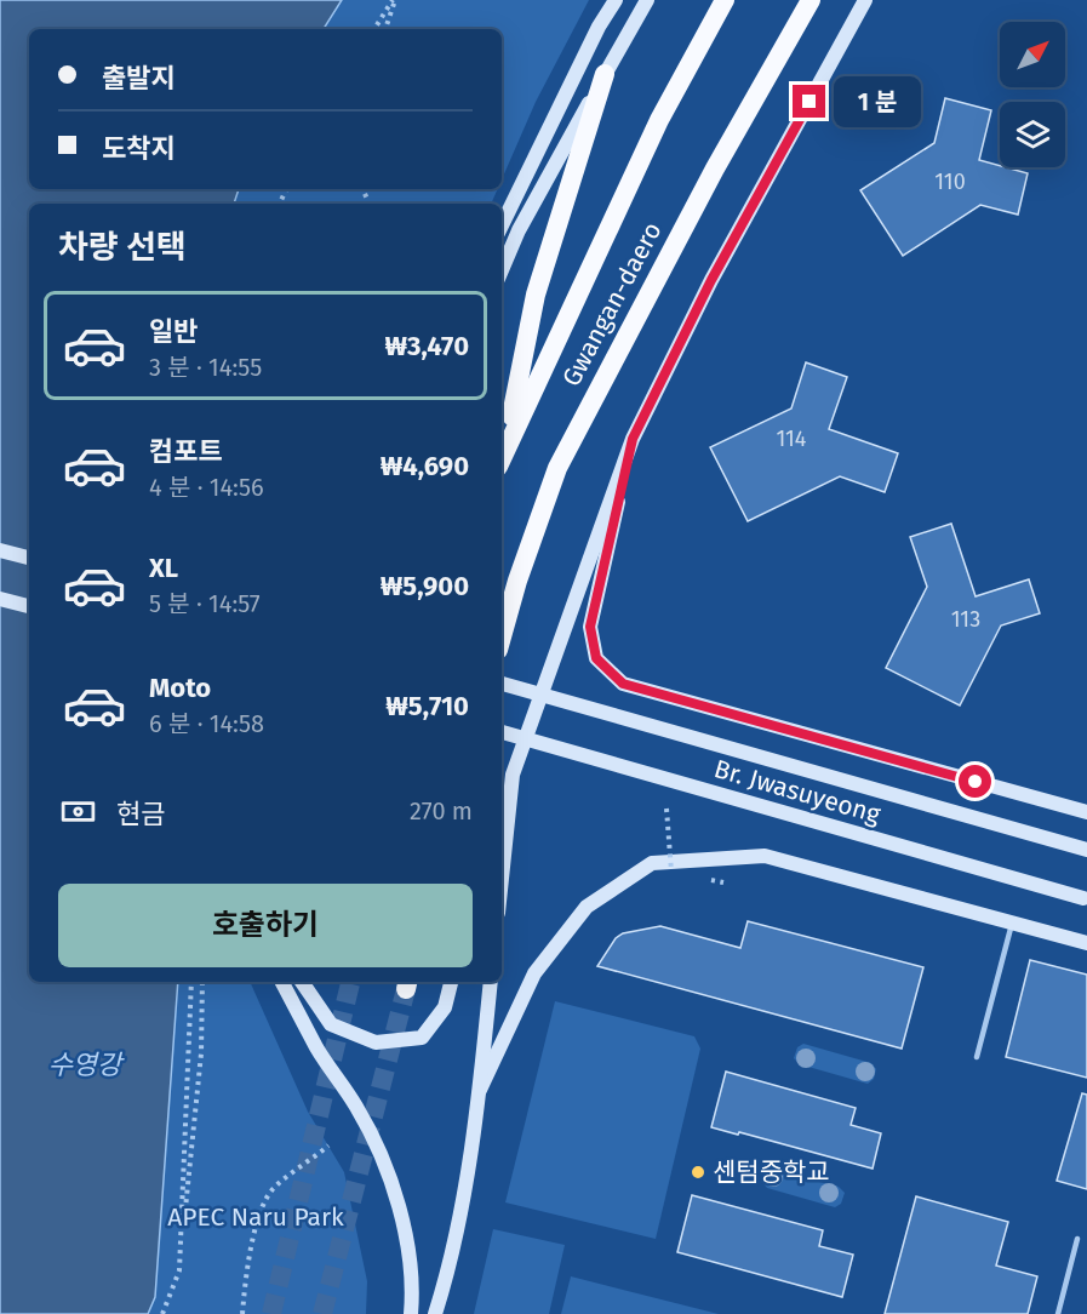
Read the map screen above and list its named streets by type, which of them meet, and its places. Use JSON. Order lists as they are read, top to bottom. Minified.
{"streets":{"highway":["Gwangan-daero"],"main road":["Br. Jwasuyeong"]},"water":["수영강"],"parks":["APEC Naru Park"],"places":["센텀중학교"],"house_numbers":["110","114","113"],"north":"top right","page":{"banner":["출발지","도착지"],"bubble":"1 분","heading":"차량 선택","list":[{"name":"일반","note":"3 분 · 14:55","value":"₩3,470"},{"name":"컴포트","note":"4 분 · 14:56","value":"₩4,690"},{"name":"XL","note":"5 분 · 14:57","value":"₩5,900"},{"name":"Moto","note":"6 분 · 14:58","value":"₩5,710"}],"pay":["현금","270 m"],"buttons":"호출하기"}}
